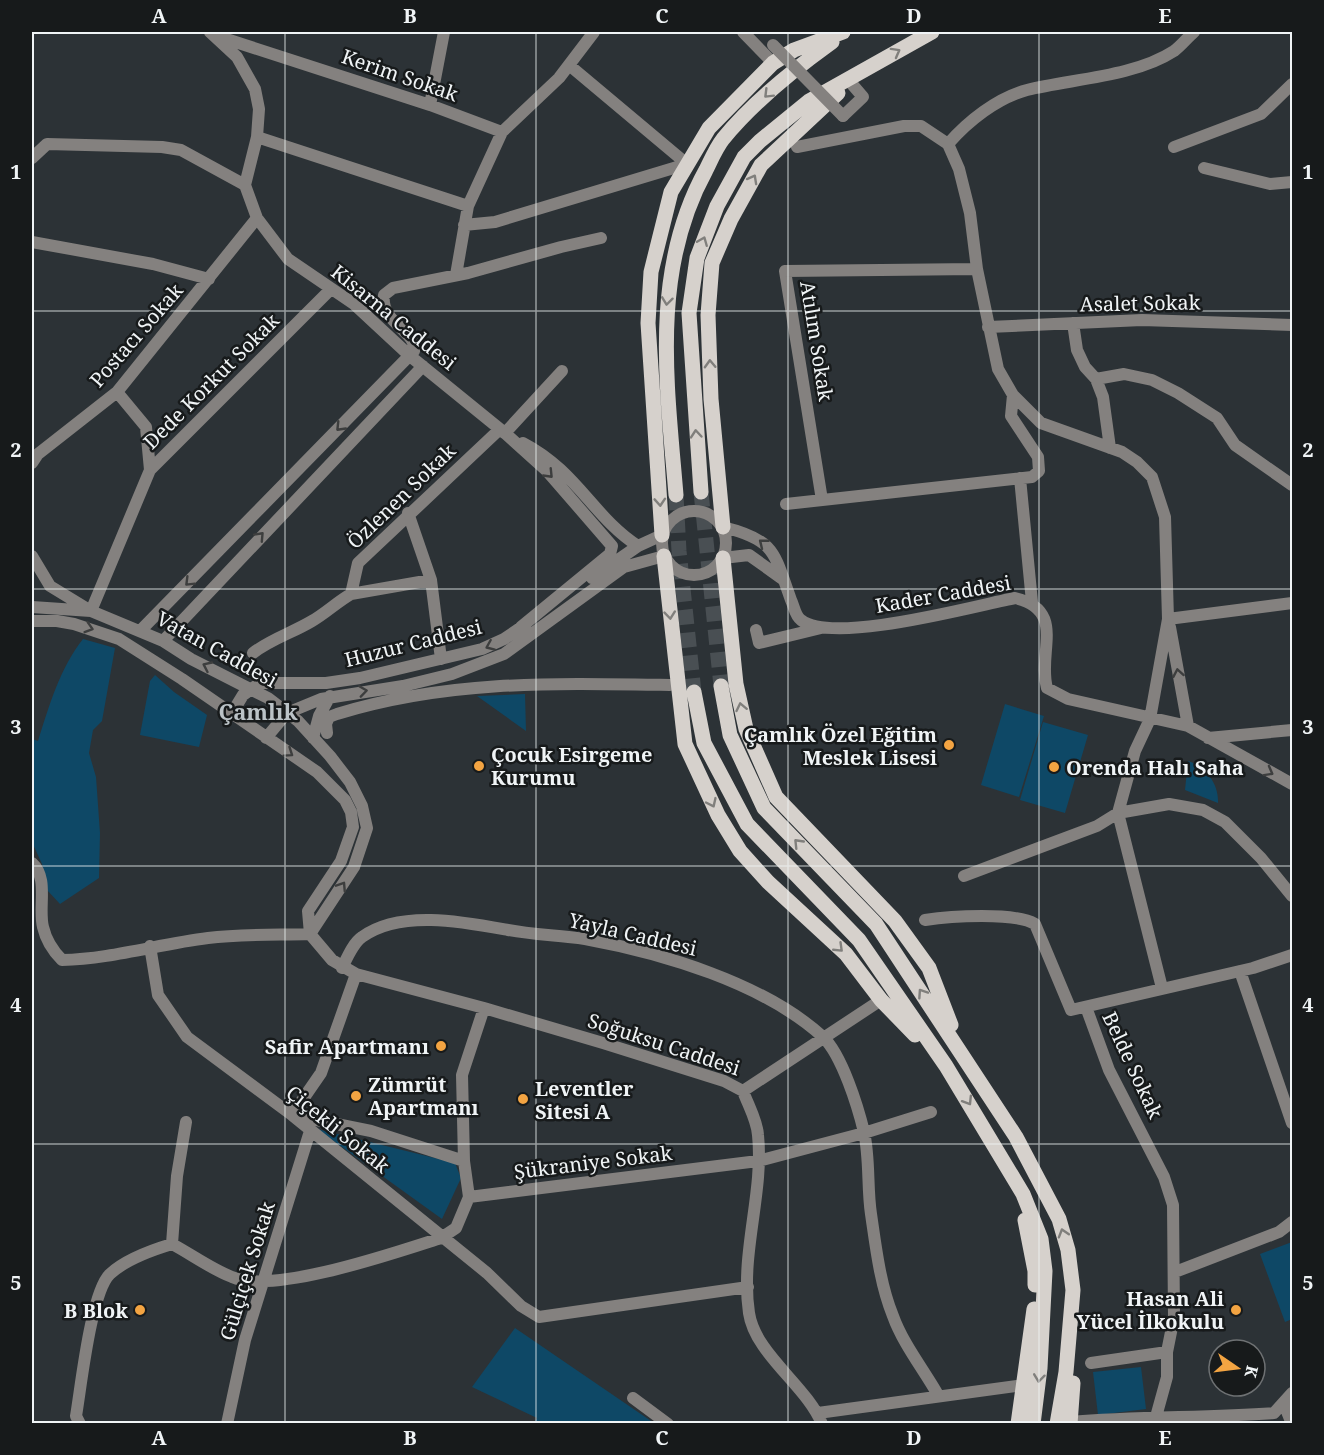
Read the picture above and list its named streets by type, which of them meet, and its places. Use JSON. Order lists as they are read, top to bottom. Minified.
{"streets":{"street":["Kerim Sokak","Asalet Sokak","Kisarna Caddesi","Postacı Sokak","Atılım Sokak","Dede Korkut Sokak","Özlenen Sokak","Kader Caddesi","Huzur Caddesi","Vatan Caddesi","Yayla Caddesi","Soğuksu Caddesi","Belde Sokak","Çiçekli Sokak","Şükraniye Sokak","Gülçiçek Sokak"]},"crossings":[["Kisarna Caddesi","Postacı Sokak"],["Kisarna Caddesi","Dede Korkut Sokak"],["Kisarna Caddesi","Özlenen Sokak"],["Dede Korkut Sokak","Vatan Caddesi"],["Kader Caddesi","Huzur Caddesi"],["Huzur Caddesi","Vatan Caddesi"],["Vatan Caddesi","Soğuksu Caddesi"],["Yayla Caddesi","Soğuksu Caddesi"],["Yayla Caddesi","Şükraniye Sokak"],["Soğuksu Caddesi","Çiçekli Sokak"],["Soğuksu Caddesi","Şükraniye Sokak"],["Çiçekli Sokak","Gülçiçek Sokak"]],"districts":["Çamlık"],"places":["Çamlık Özel Eğitim Meslek Lisesi","Çocuk Esirgeme Kurumu","Orenda Halı Saha","Safir Apartmanı","Zümrüt Apartmanı","Leventler Sitesi A","B Blok","Hasan Ali Yücel İlkokulu"],"north":"right","grid":{"columns":["A","B","C","D","E"],"rows":["1","2","3","4","5"]}}
